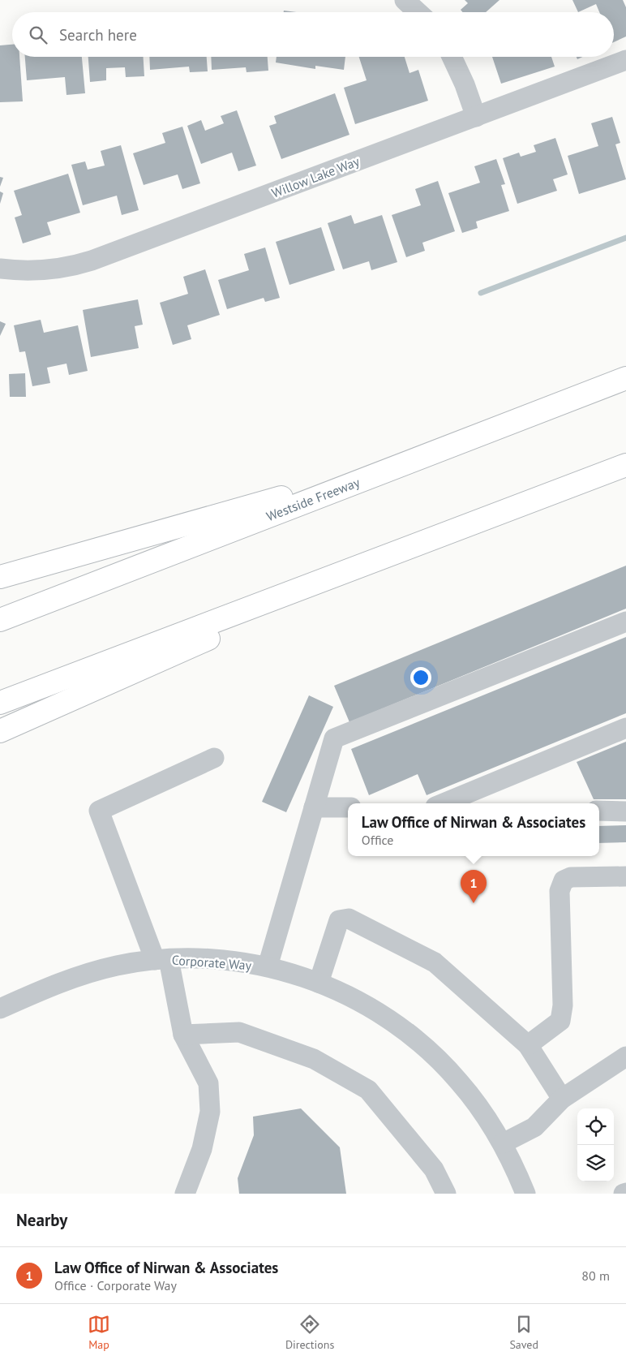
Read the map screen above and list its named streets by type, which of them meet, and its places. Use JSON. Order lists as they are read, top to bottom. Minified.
{"streets":{"highway":["Westside Freeway"],"street":["Willow Lake Way","Corporate Way"]},"page":{"search":"Search here","popup":["Law Office of Nirwan & Associates","Office"],"pins":"1","heading":"Nearby","list":[{"mark":"1","name":"Law Office of Nirwan & Associates","note":"Office · Corporate Way","value":"80 m"}],"nav":["Map","Directions","Saved"]}}
